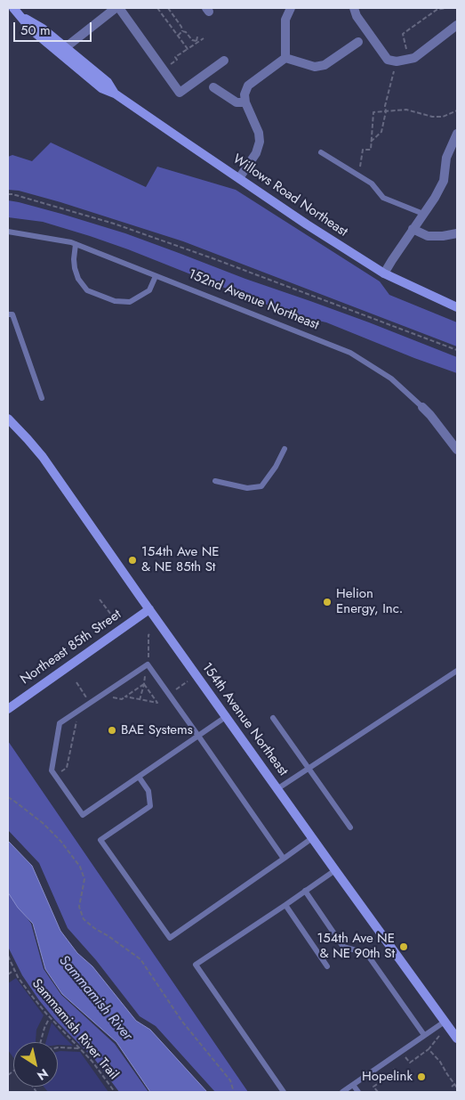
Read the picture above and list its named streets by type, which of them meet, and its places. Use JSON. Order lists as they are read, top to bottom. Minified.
{"streets":{"street":["Willows Road Northeast","152nd Avenue Northeast","Northeast 85th Street","154th Avenue Northeast"],"path":["Sammamish River Trail"]},"crossings":[["Northeast 85th Street","154th Avenue Northeast"]],"water":["Sammamish River"],"places":["154th Ave NE & NE 85th St","Helion Energy, Inc.","BAE Systems","154th Ave NE & NE 90th St","Hopelink"],"scale_bar":"50 m","north":"bottom right"}
